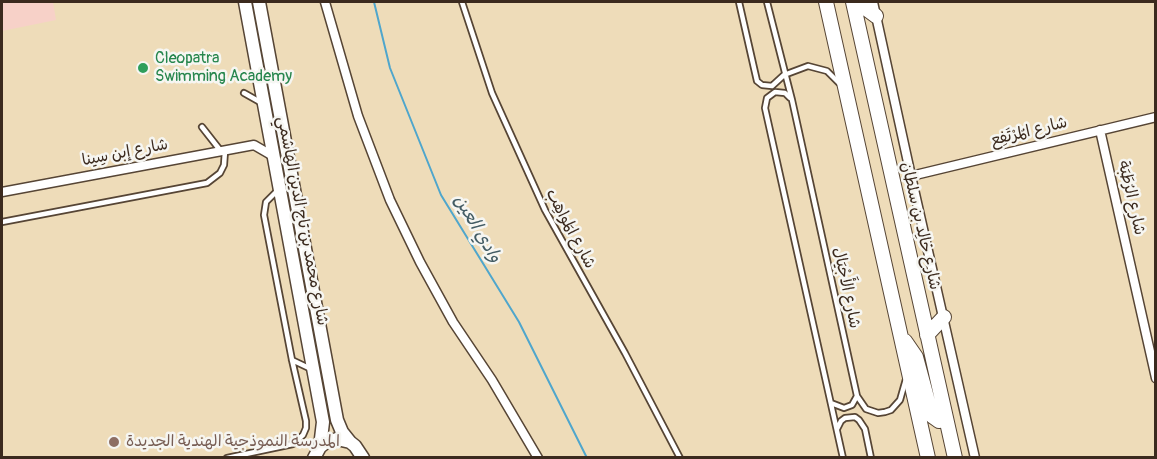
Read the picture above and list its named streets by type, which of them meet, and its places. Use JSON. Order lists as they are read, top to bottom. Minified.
{"streets":{"main road":["شارع خالِد بن سلطان"],"street":["شارع المُرْتَفِع","شارع إبن سِينا","شارع الرُطَبَة","شارع محمد بن تاج الدين الهاشمي"],"lane":["شارع المَواهِب","شارع الأَجْيَال"]},"crossings":[["شارع المُرْتَفِع","شارع الرُطَبَة"]],"water":["وادي العين"],"places":["Cleopatra Swimming Academy","المدرسة النموذجية الهندية الجديدة"]}
